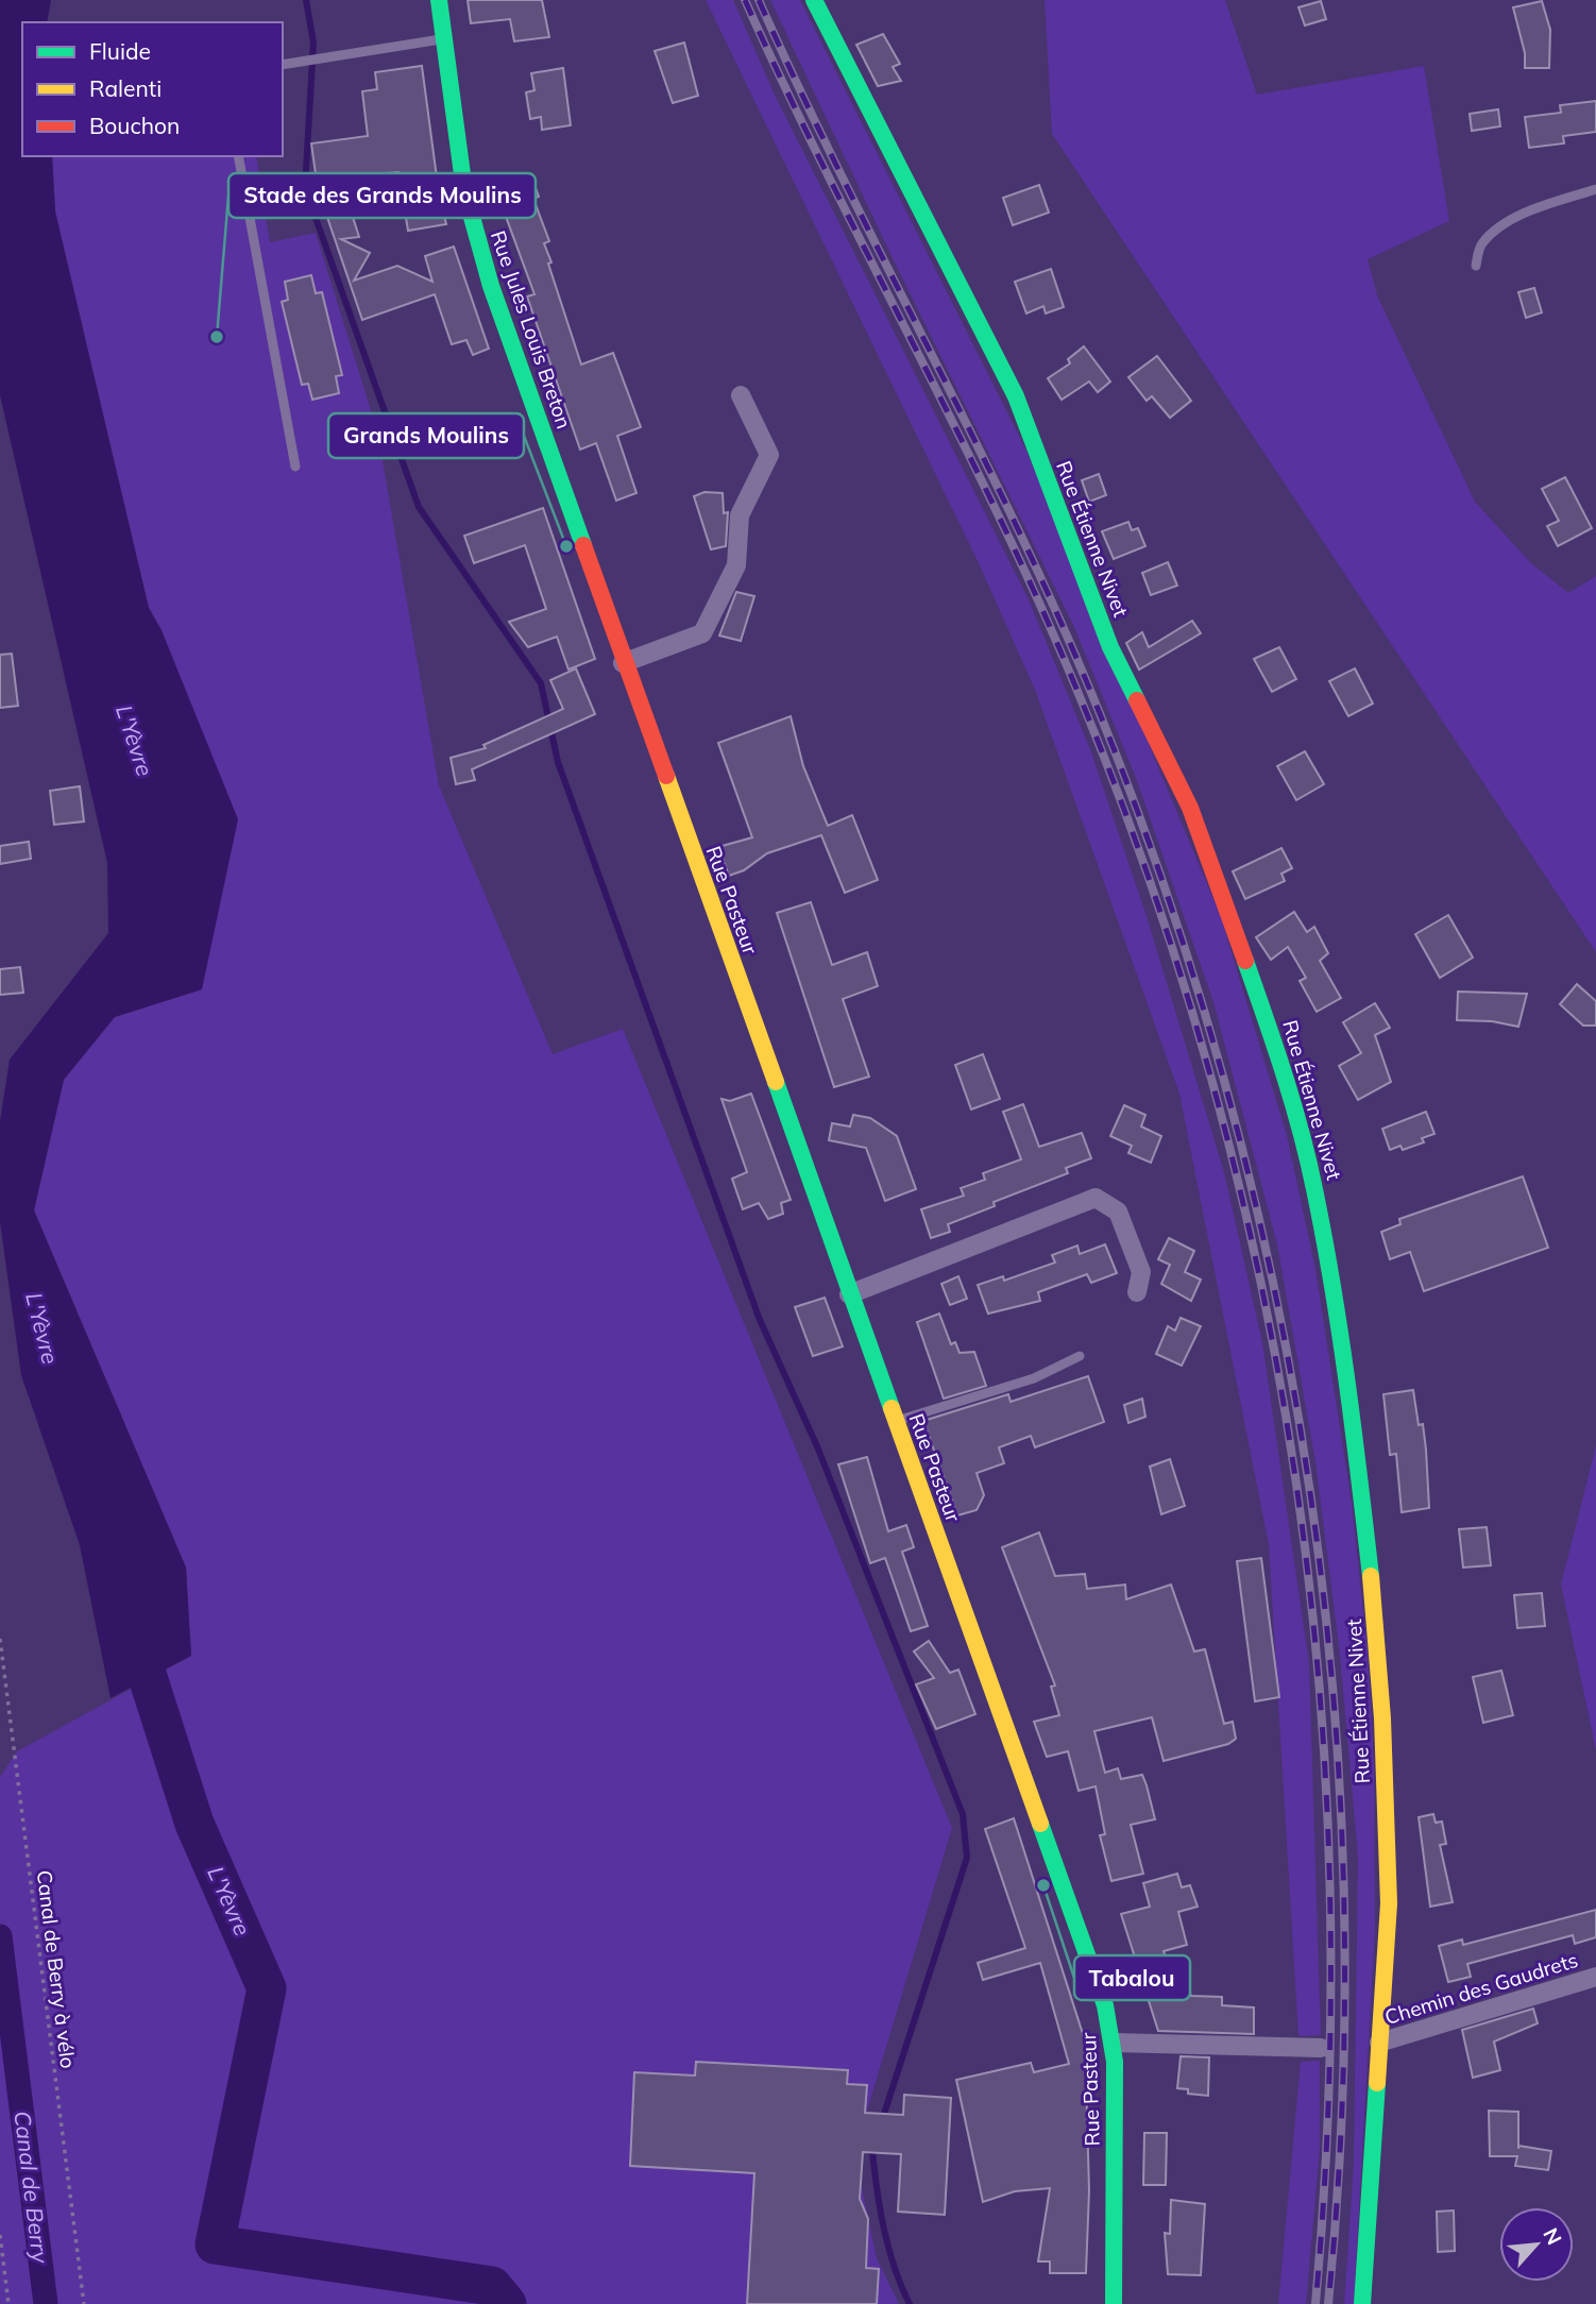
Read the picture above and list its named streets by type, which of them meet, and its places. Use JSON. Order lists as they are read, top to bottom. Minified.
{"streets":{"main road":["Rue Jules Louis Breton","Rue Étienne Nivet","Rue Pasteur"],"street":["Chemin des Gaudrets"],"path":["Canal de Berry à vélo"]},"crossings":[["Rue Jules Louis Breton","Rue Pasteur"],["Rue Étienne Nivet","Chemin des Gaudrets"]],"water":["L'Yèvre","Canal de Berry"],"places":["Stade des Grands Moulins","Grands Moulins","Tabalou"],"legend":["Fluide","Ralenti","Bouchon"],"north":"top right"}
